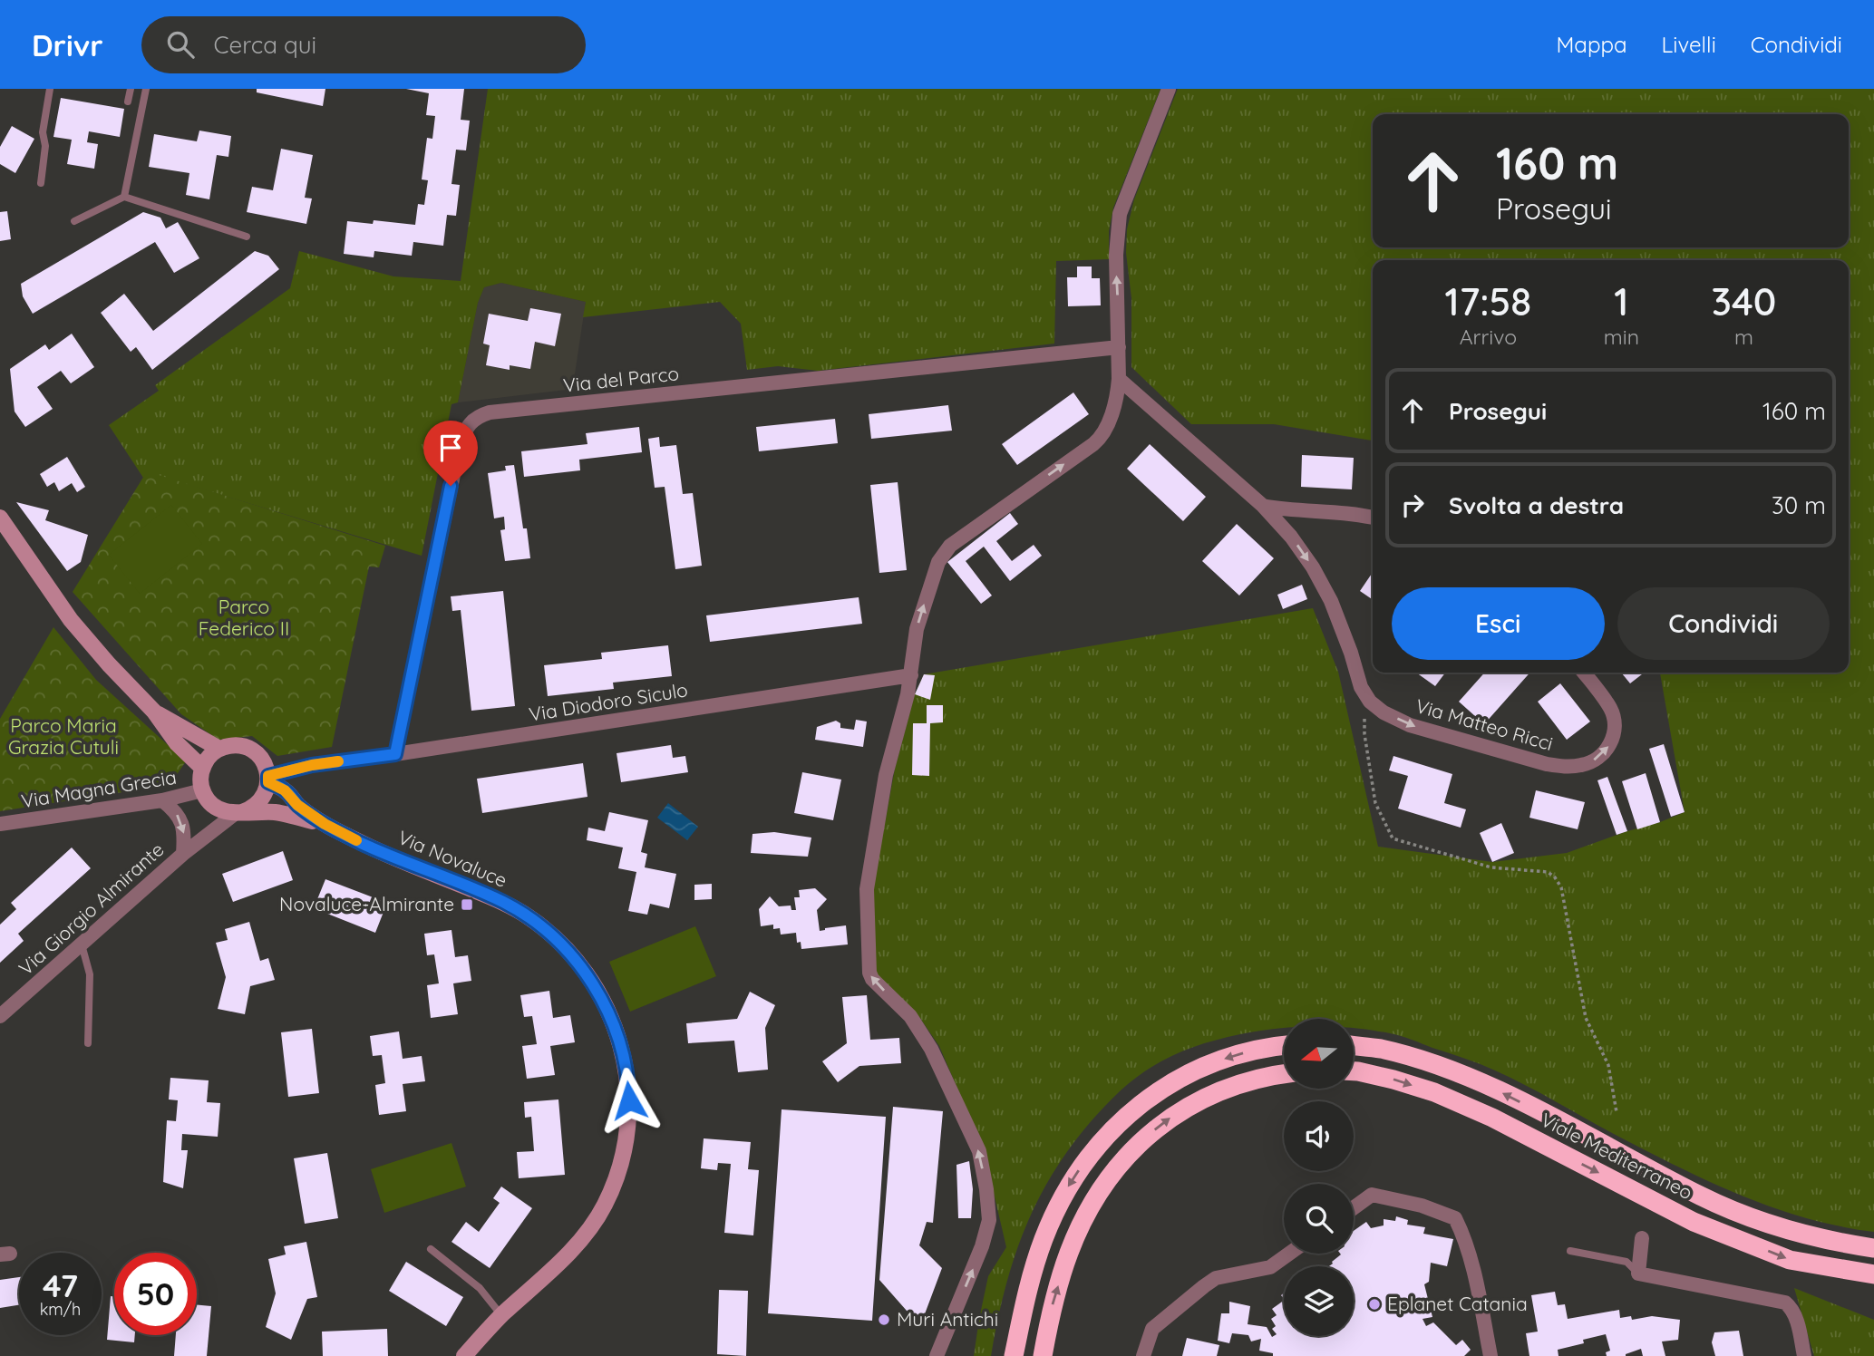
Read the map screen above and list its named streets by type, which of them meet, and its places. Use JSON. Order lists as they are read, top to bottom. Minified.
{"streets":{"highway":["Viale Mediterraneo"],"main road":["Via Novaluce"],"street":["Via del Parco","Via Diodoro Siculo","Via Matteo Ricci","Via Magna Grecia","Via Giorgio Almirante"]},"crossings":[["Via del Parco","Via Diodoro Siculo"],["Via Magna Grecia","Via Giorgio Almirante"]],"parks":["Parco Federico II","Parco Maria Grazia Cutuli"],"places":{"transit":["Novaluce-Almirante"],"other":["Eplanet Catania","Muri Antichi"]},"north":"left","page":{"header":"Drivr","search":"Cerca qui","nav":["Mappa","Livelli","Condividi"],"turn":["160 m","Prosegui"],"eta":["17:58","Arrivo","1","min","340","m"],"list":[{"name":"Prosegui","value":"160 m"},{"name":"Svolta a destra","value":"30 m"}],"buttons":["Esci","Condividi"],"speed":"47 km/h","limit":"50"}}
